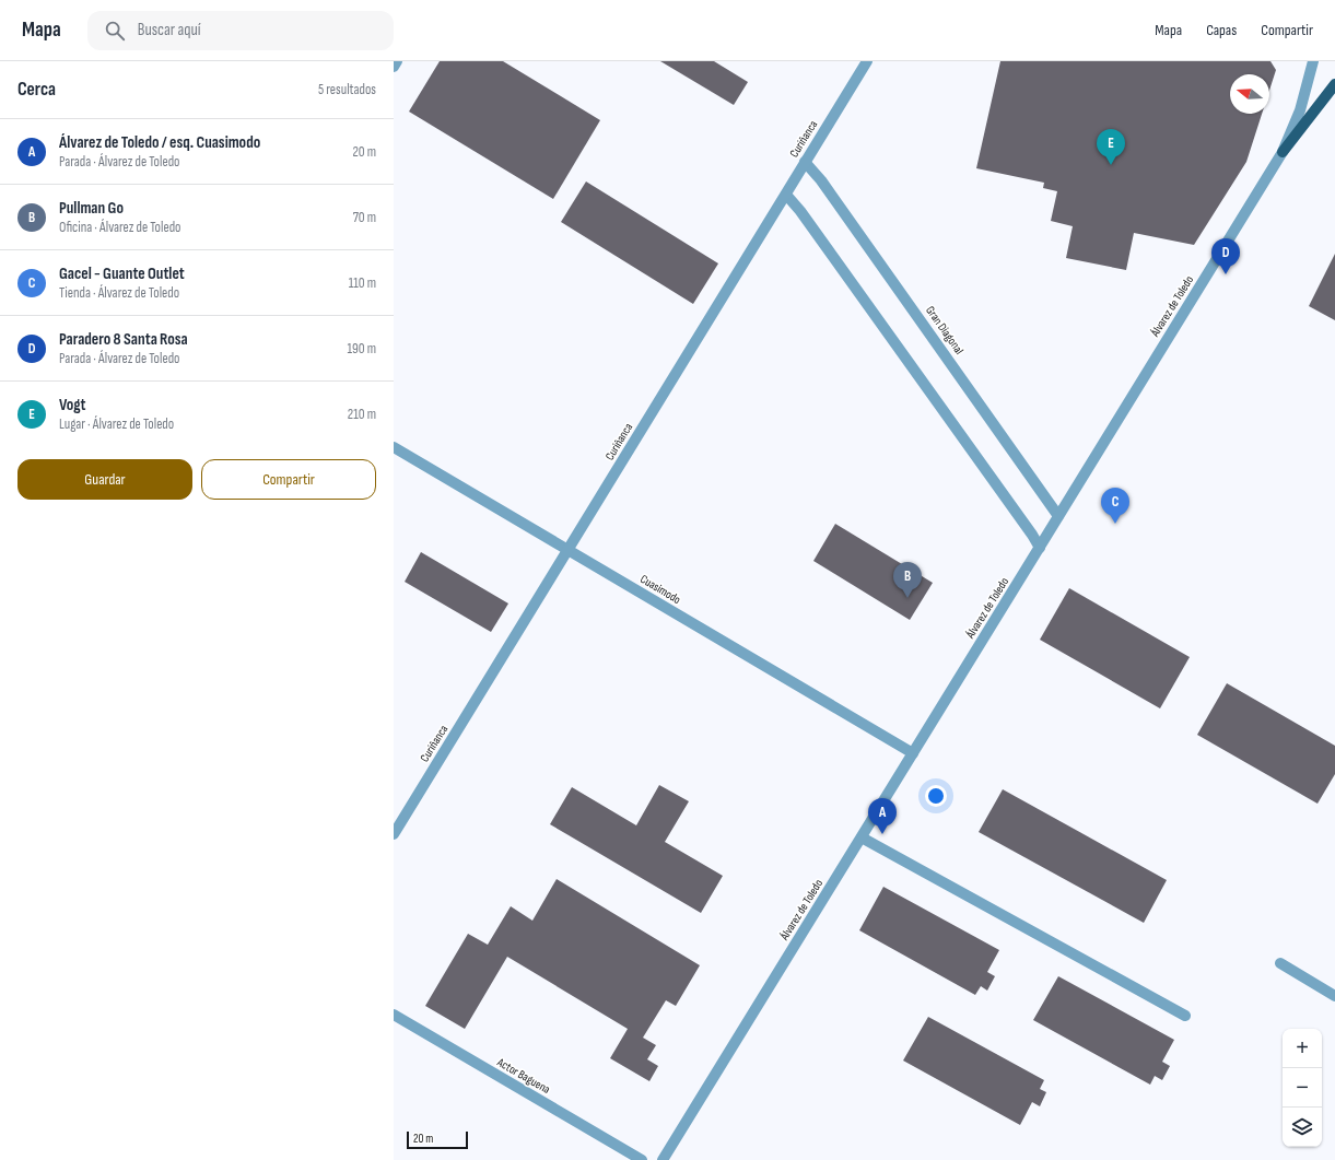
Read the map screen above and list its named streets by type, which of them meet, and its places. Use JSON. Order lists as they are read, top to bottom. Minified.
{"streets":{"street":["Curiñanca","Álvarez de Toledo","Gran Diagonal","Cuasimodo","Actor Baguena"]},"crossings":[["Curiñanca","Gran Diagonal"],["Curiñanca","Cuasimodo"],["Álvarez de Toledo","Gran Diagonal"],["Álvarez de Toledo","Cuasimodo"]],"scale_bar":"20 m","north":"left","page":{"header":"Mapa","search":"Buscar aquí","nav":["Mapa","Capas","Compartir"],"heading":["Cerca","5 resultados"],"list":[{"mark":"A","name":"Álvarez de Toledo / esq. Cuasimodo","note":"Parada · Álvarez de Toledo","value":"20 m"},{"mark":"B","name":"Pullman Go","note":"Oficina · Álvarez de Toledo","value":"70 m"},{"mark":"C","name":"Gacel - Guante Outlet","note":"Tienda · Álvarez de Toledo","value":"110 m"},{"mark":"D","name":"Paradero 8 Santa Rosa","note":"Parada · Álvarez de Toledo","value":"190 m"},{"mark":"E","name":"Vogt","note":"Lugar · Álvarez de Toledo","value":"210 m"}],"pins":["E","D","C","B","A"],"buttons":["Guardar","Compartir"],"map_buttons":["+","−"],"scale":"20 m"}}
